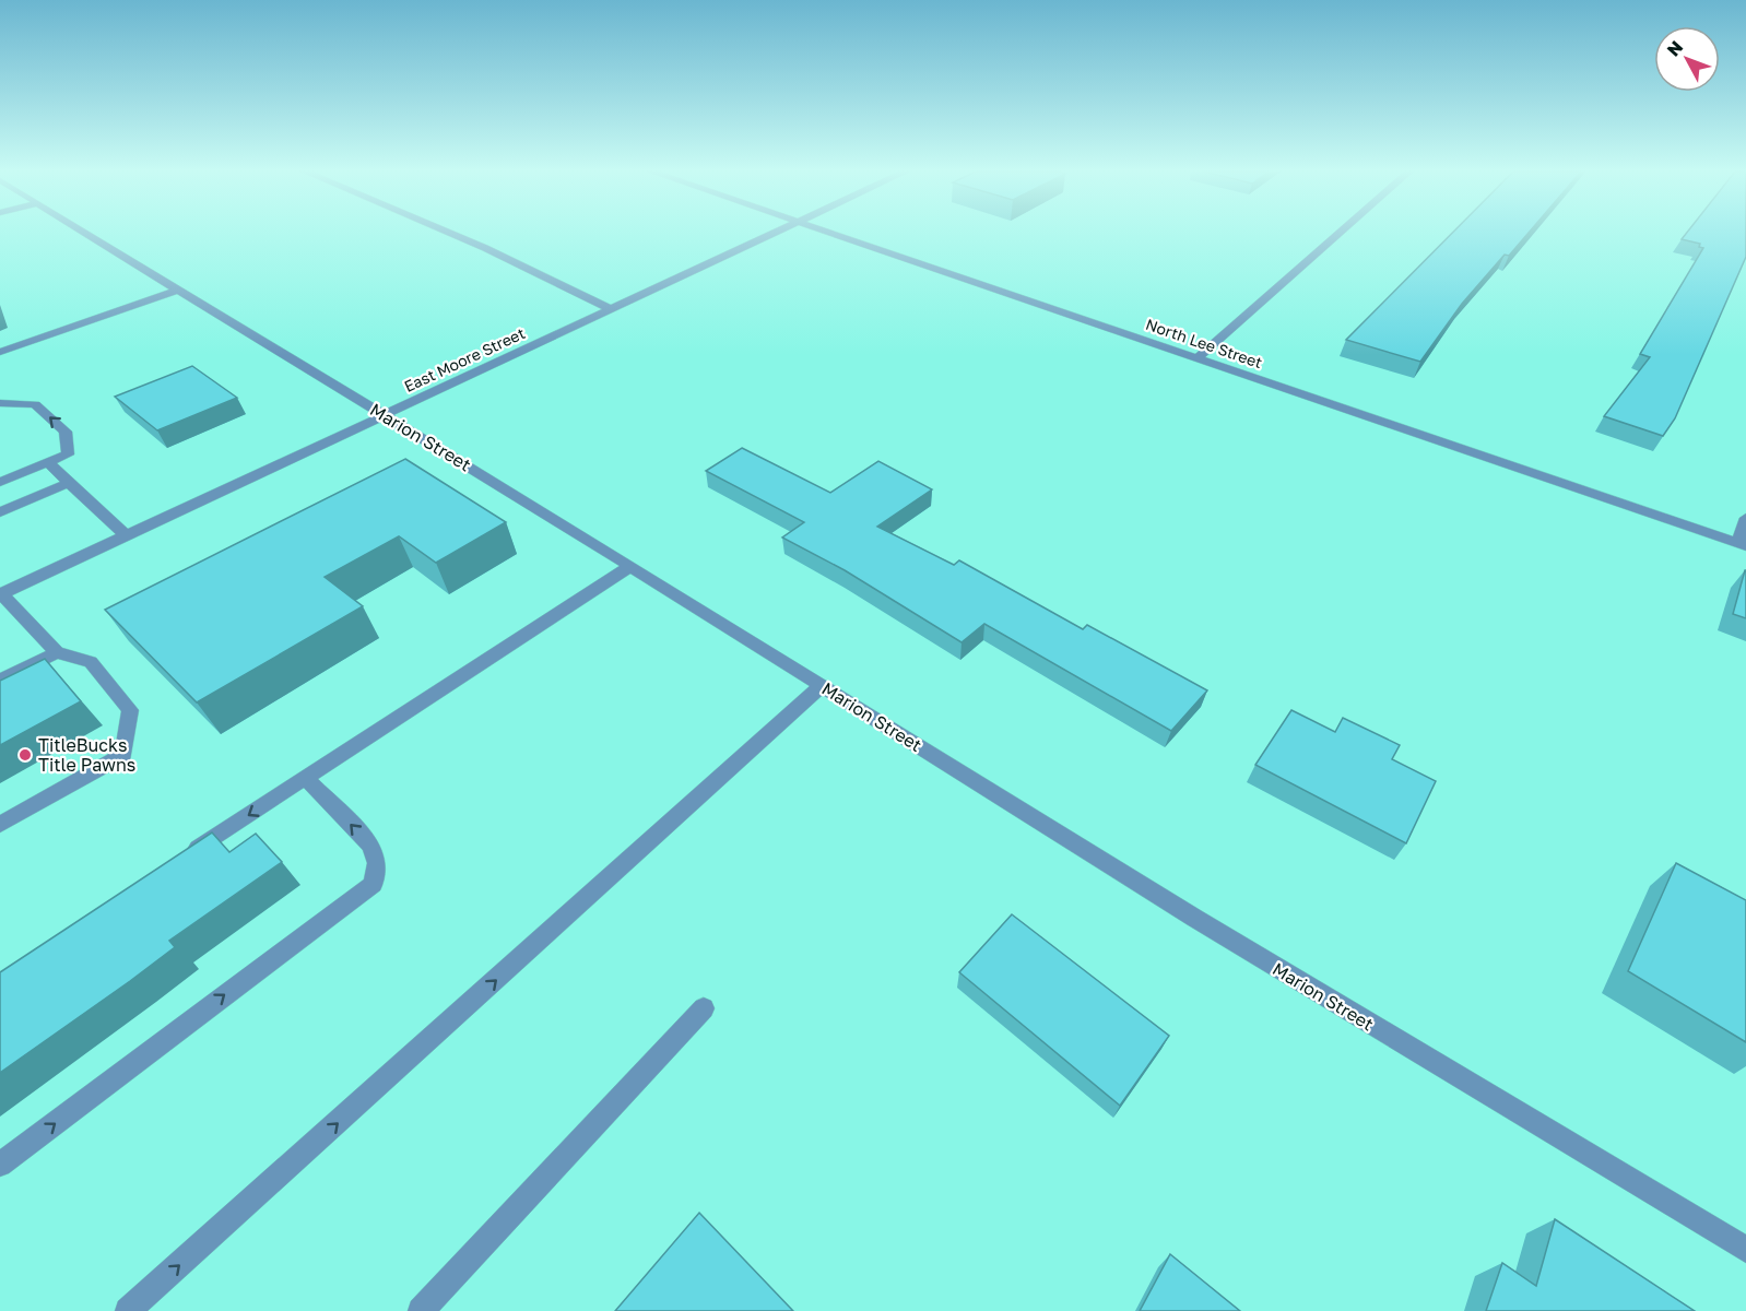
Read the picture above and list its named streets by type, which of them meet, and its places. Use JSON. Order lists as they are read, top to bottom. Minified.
{"streets":{"street":["North Lee Street","East Moore Street","Marion Street"]},"crossings":[["East Moore Street","Marion Street"]],"places":["TitleBucks Title Pawns"],"north":"top left"}
